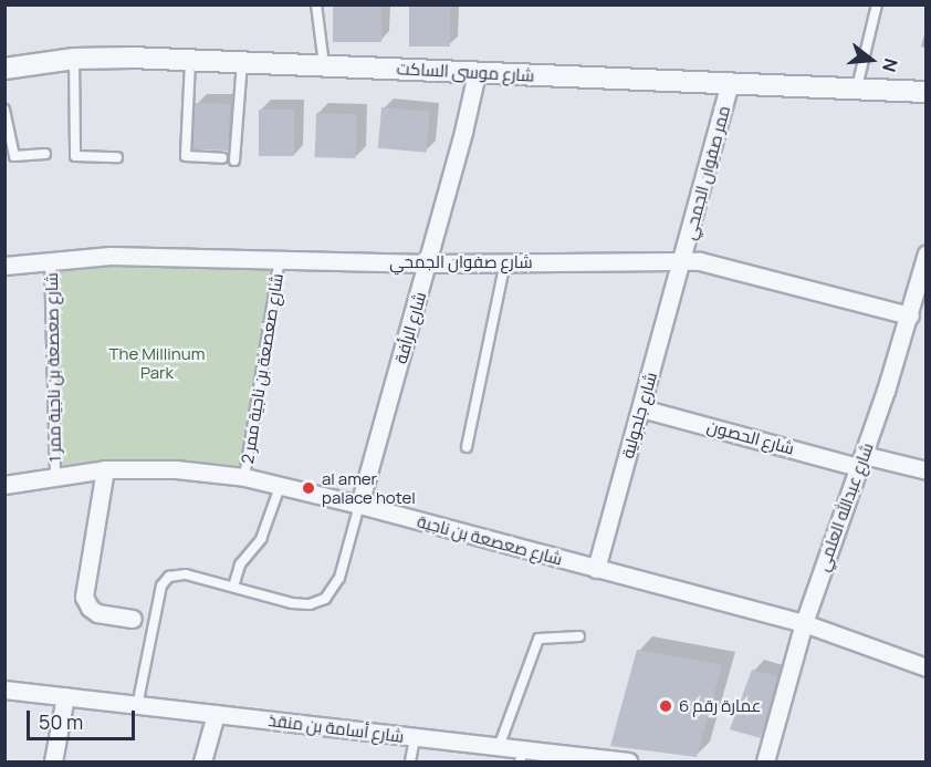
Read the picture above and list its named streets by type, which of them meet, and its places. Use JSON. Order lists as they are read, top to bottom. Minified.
{"streets":{"street":["شارع موسى الساكت","ممر صفوان الجمحي","شارع صفوان الجمحي","شارع الرأفة","شارع جلجولية","شارع الحصون","شارع عبدالله العلمي","شارع صعصعة بن ناجية","شارع أسامة بن منقذ"],"lane":["شارع صعصعة بن ناجية ممر 1","شارع صعصعة بن ناجية ممر 2"]},"crossings":[["شارع موسى الساكت","ممر صفوان الجمحي"],["شارع موسى الساكت","شارع الرأفة"],["ممر صفوان الجمحي","شارع صفوان الجمحي"],["ممر صفوان الجمحي","شارع جلجولية"],["شارع صفوان الجمحي","شارع الرأفة"],["شارع صفوان الجمحي","شارع صعصعة بن ناجية ممر 1"],["شارع صفوان الجمحي","شارع صعصعة بن ناجية ممر 2"],["شارع صفوان الجمحي","شارع جلجولية"],["شارع صفوان الجمحي","شارع عبدالله العلمي"],["شارع الرأفة","شارع صعصعة بن ناجية"],["شارع صعصعة بن ناجية ممر 1","شارع صعصعة بن ناجية"],["شارع صعصعة بن ناجية ممر 2","شارع صعصعة بن ناجية"],["شارع جلجولية","شارع الحصون"],["شارع جلجولية","شارع صعصعة بن ناجية"],["شارع الحصون","شارع عبدالله العلمي"],["شارع عبدالله العلمي","شارع صعصعة بن ناجية"]],"parks":["The Millinum Park"],"places":["al amer palace hotel","عمارة رقم 6"],"scale_bar":"50 m","north":"right"}
